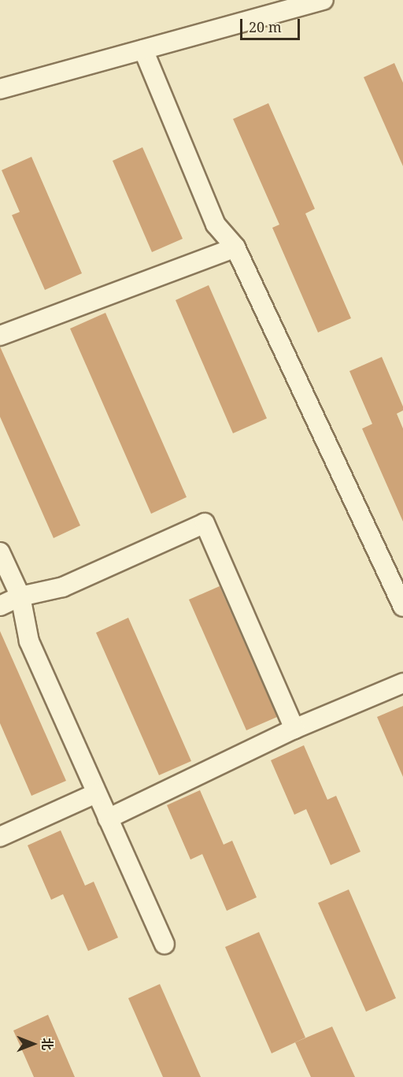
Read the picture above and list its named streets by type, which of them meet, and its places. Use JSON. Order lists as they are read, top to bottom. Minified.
{"scale_bar":"20 m","north":"right"}
